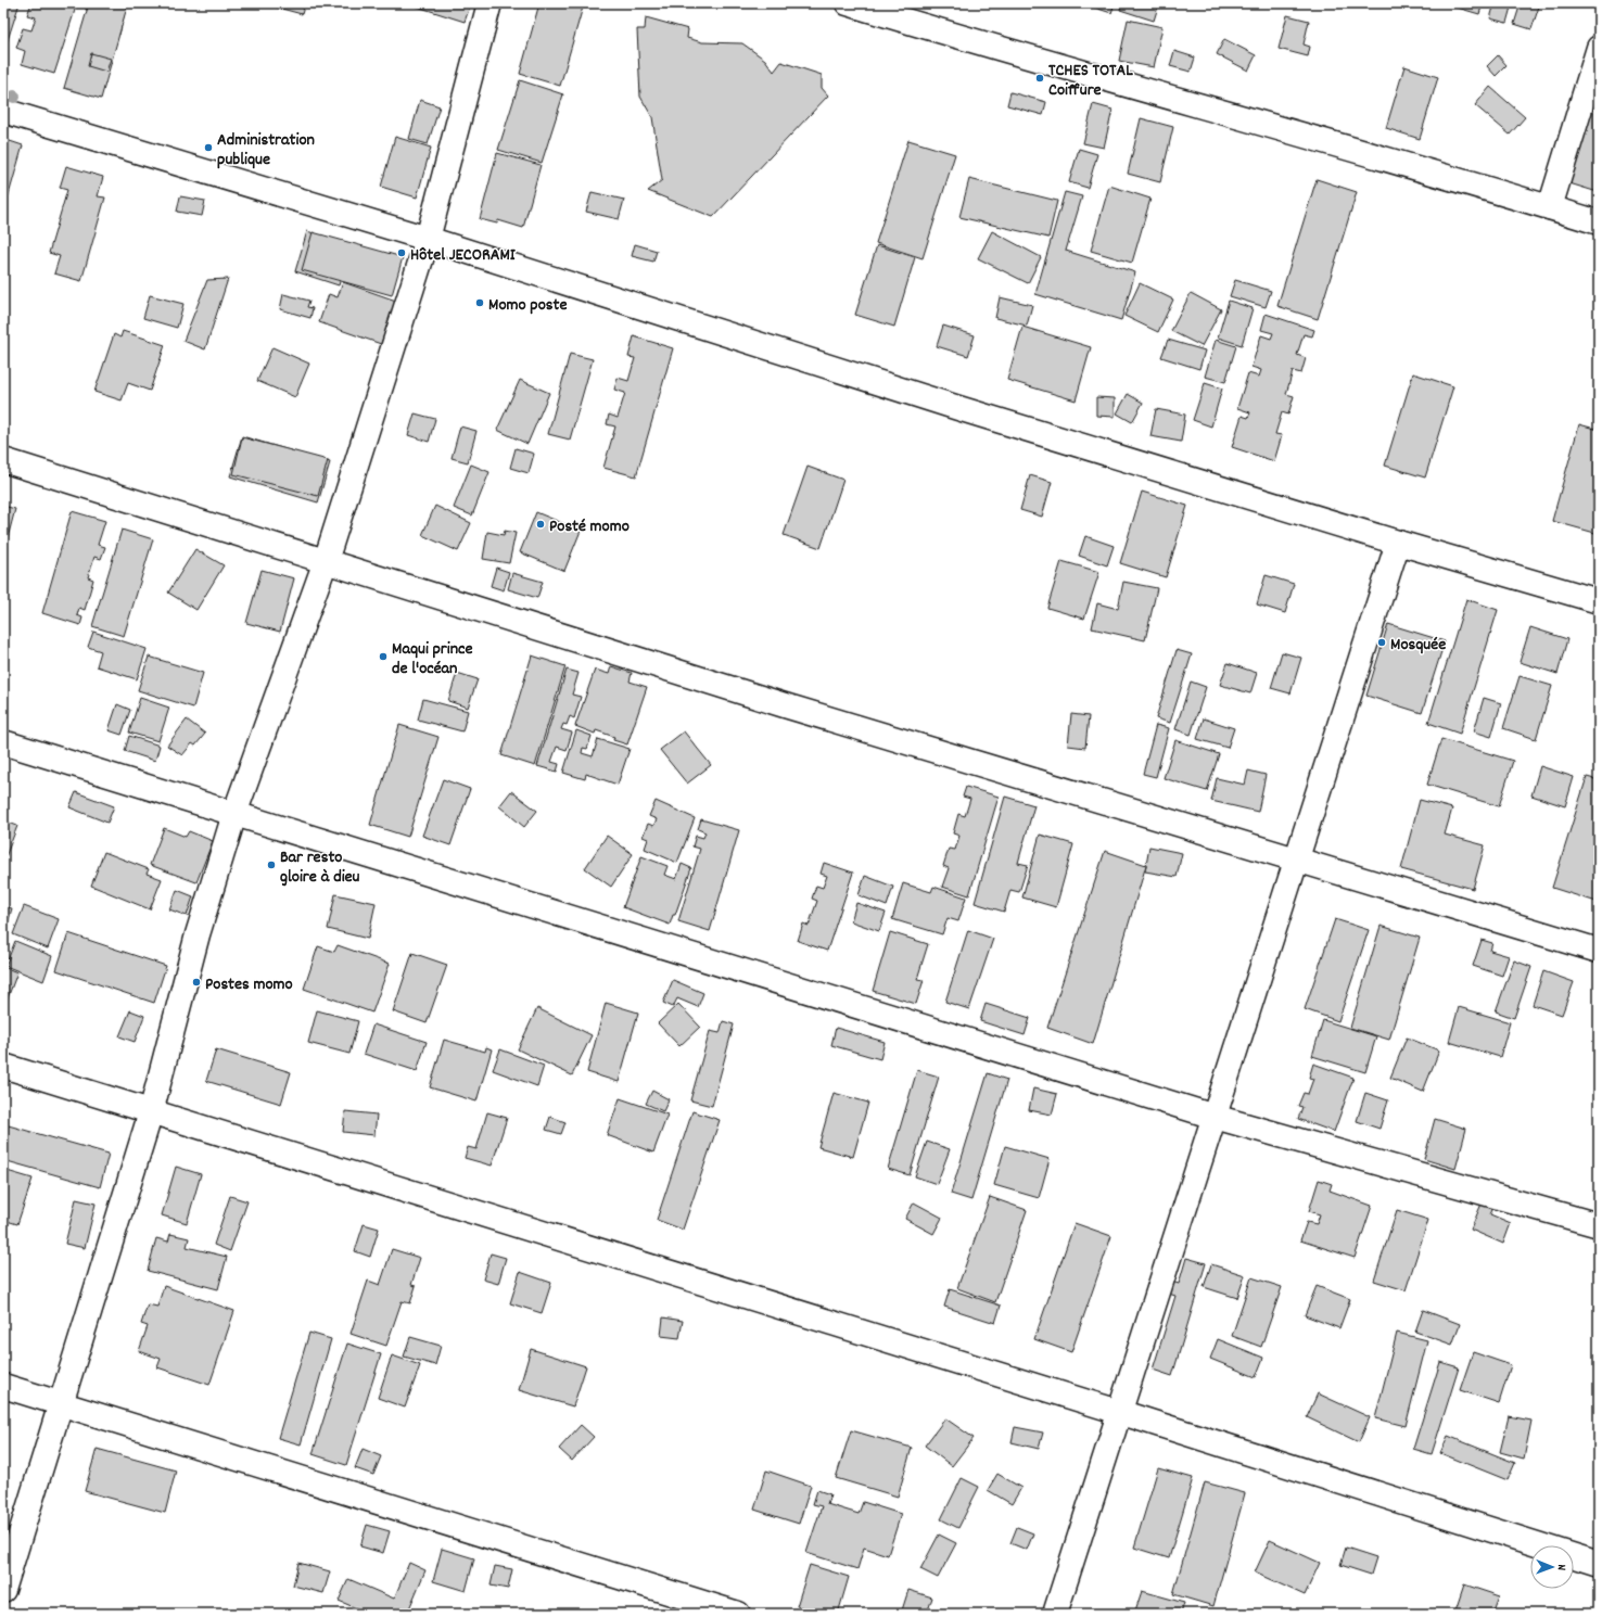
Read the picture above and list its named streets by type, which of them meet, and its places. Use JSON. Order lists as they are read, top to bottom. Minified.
{"places":["TCHES TOTAL Coiffure","Administration publique","Hôtel JECORAMI","Momo poste","Posté momo","Mosquée","Maqui prince de l'océan","Bar resto gloire à dieu","Postes momo"],"north":"right"}
